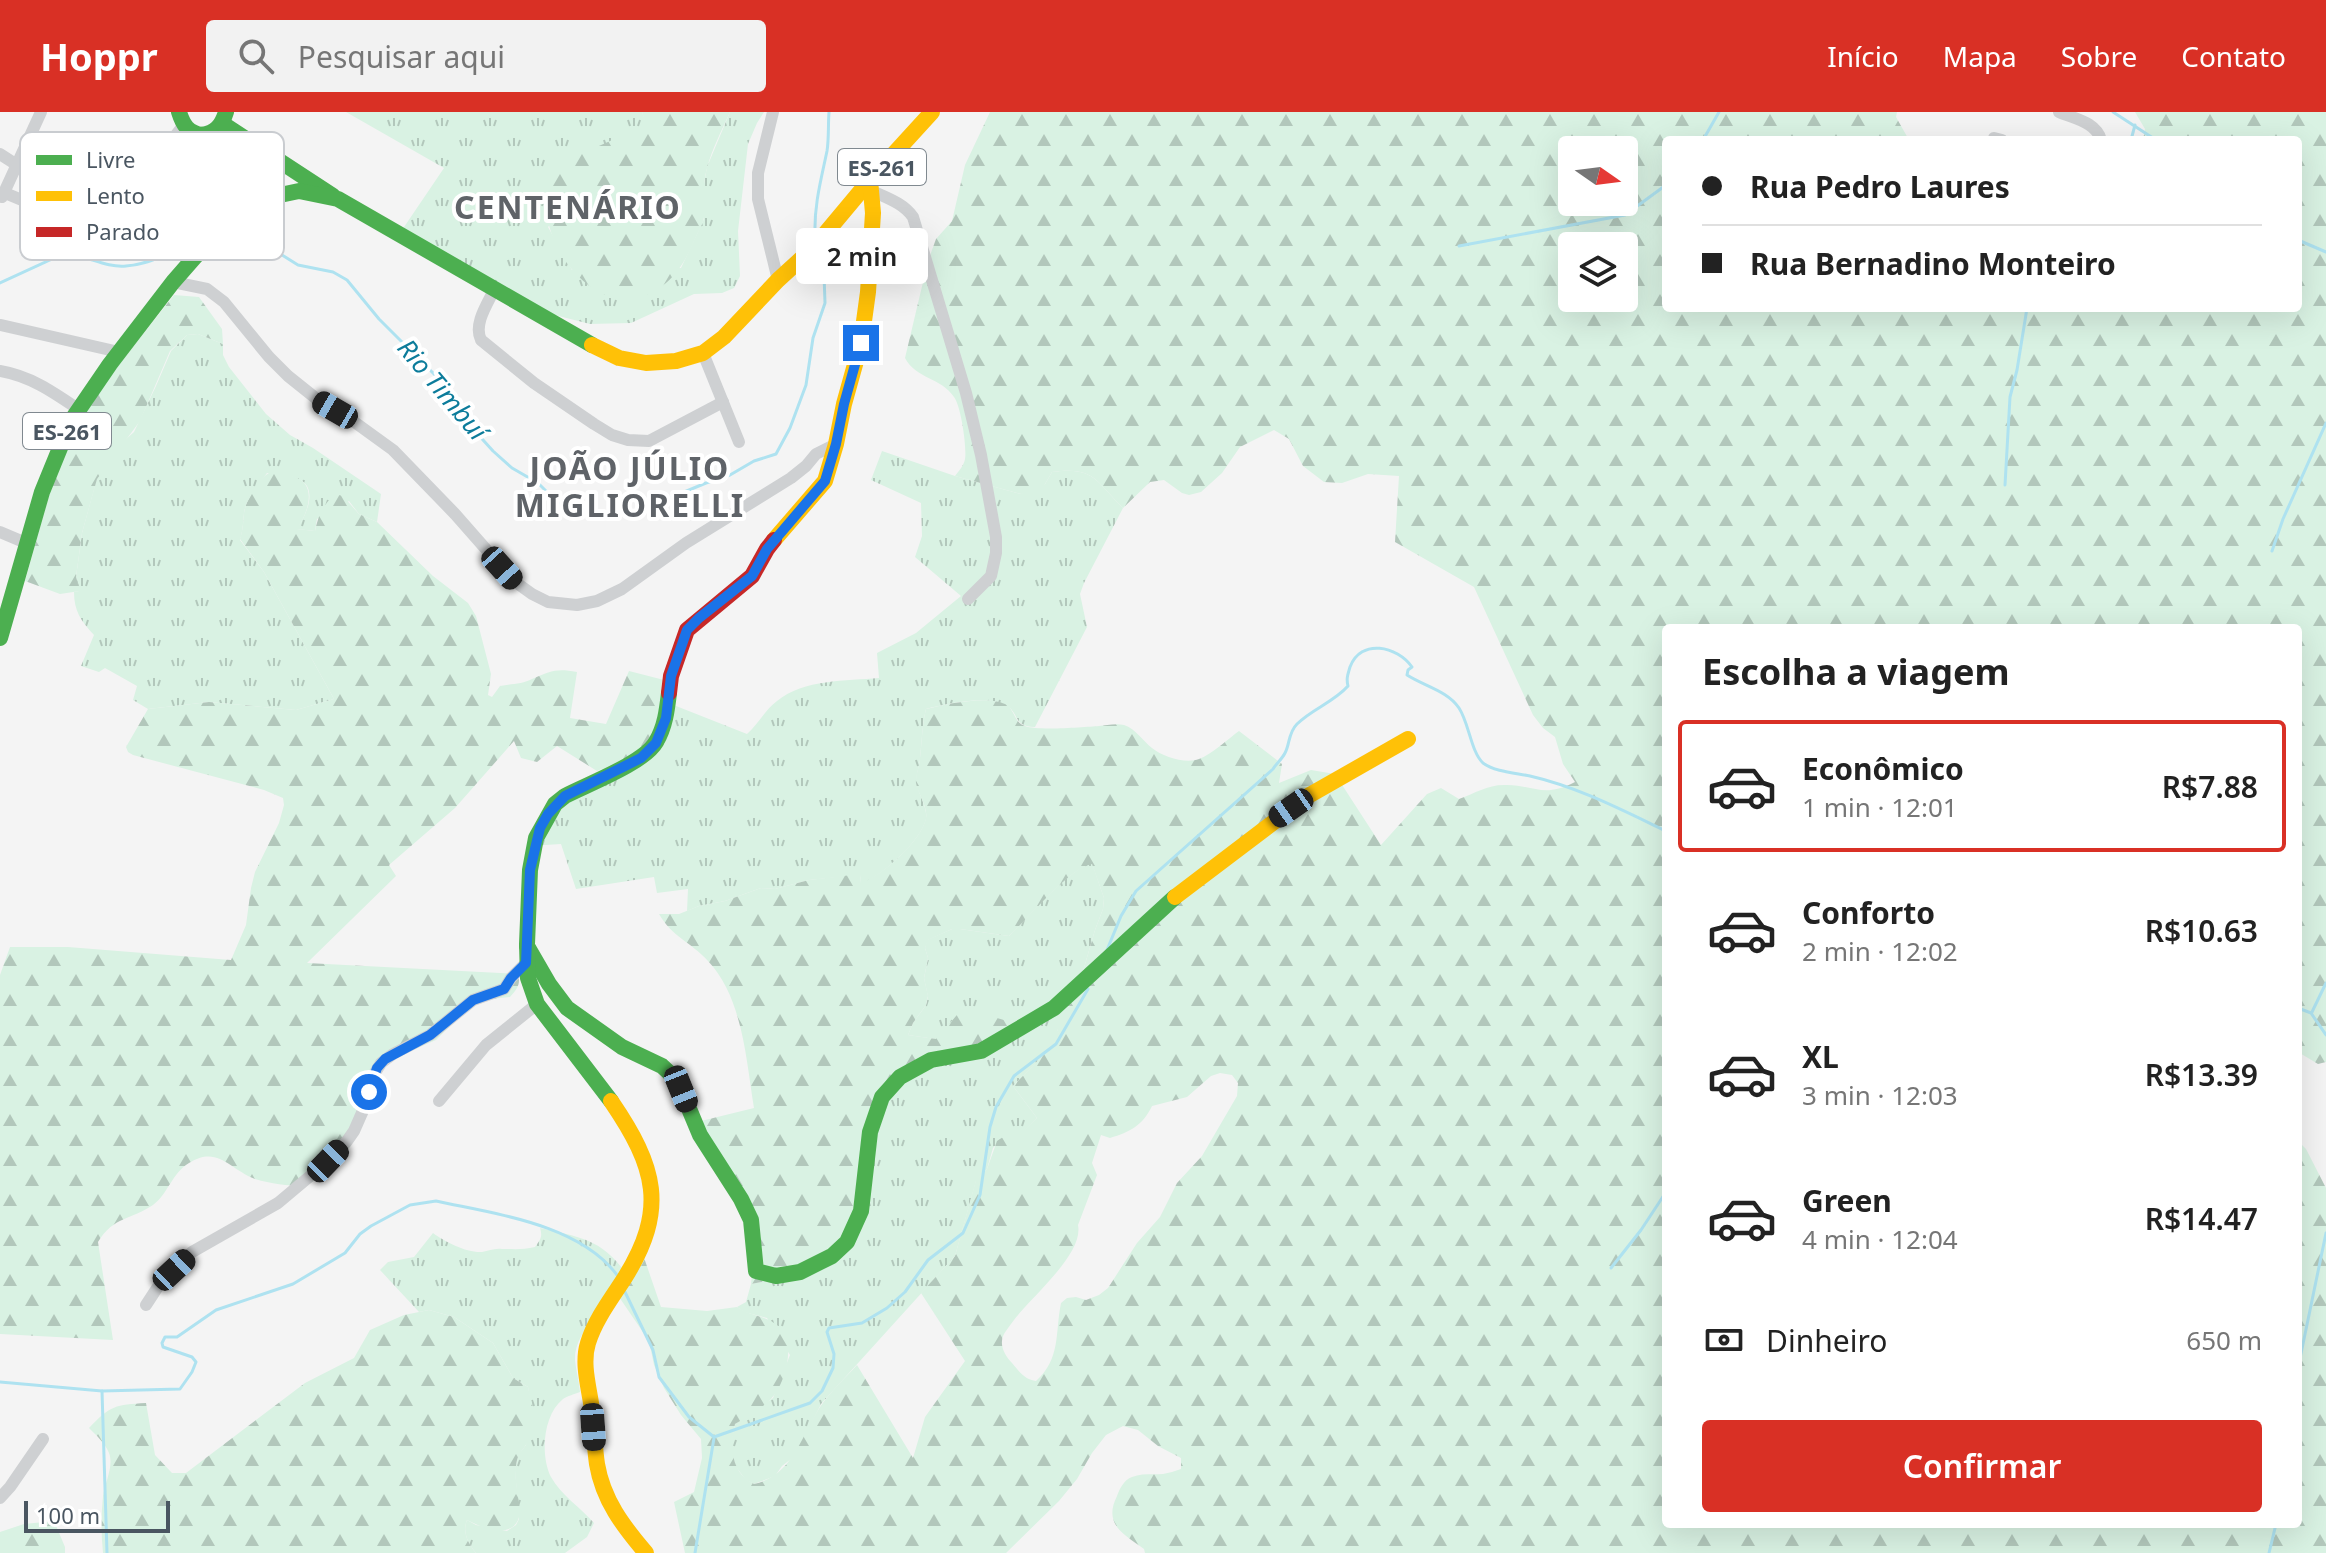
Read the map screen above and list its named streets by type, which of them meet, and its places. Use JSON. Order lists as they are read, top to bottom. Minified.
{"streets":{"street":["ES-261"]},"districts":["CENTENÁRIO","JOÃO JÚLIO MIGLIORELLI"],"water":["Rio Timbuí"],"legend":["Livre","Lento","Parado"],"scale_bar":"100 m","north":"right","page":{"header":"Hoppr","search":"Pesquisar aqui","nav":["Início","Mapa","Sobre","Contato"],"banner":["Rua Pedro Laures","Rua Bernadino Monteiro"],"bubble":"2 min","heading":"Escolha a viagem","list":[{"name":"Econômico","note":"1 min · 12:01","value":"R$7.88"},{"name":"Conforto","note":"2 min · 12:02","value":"R$10.63"},{"name":"XL","note":"3 min · 12:03","value":"R$13.39"},{"name":"Green","note":"4 min · 12:04","value":"R$14.47"}],"pay":["Dinheiro","650 m"],"buttons":"Confirmar","scale":"100 m"}}
